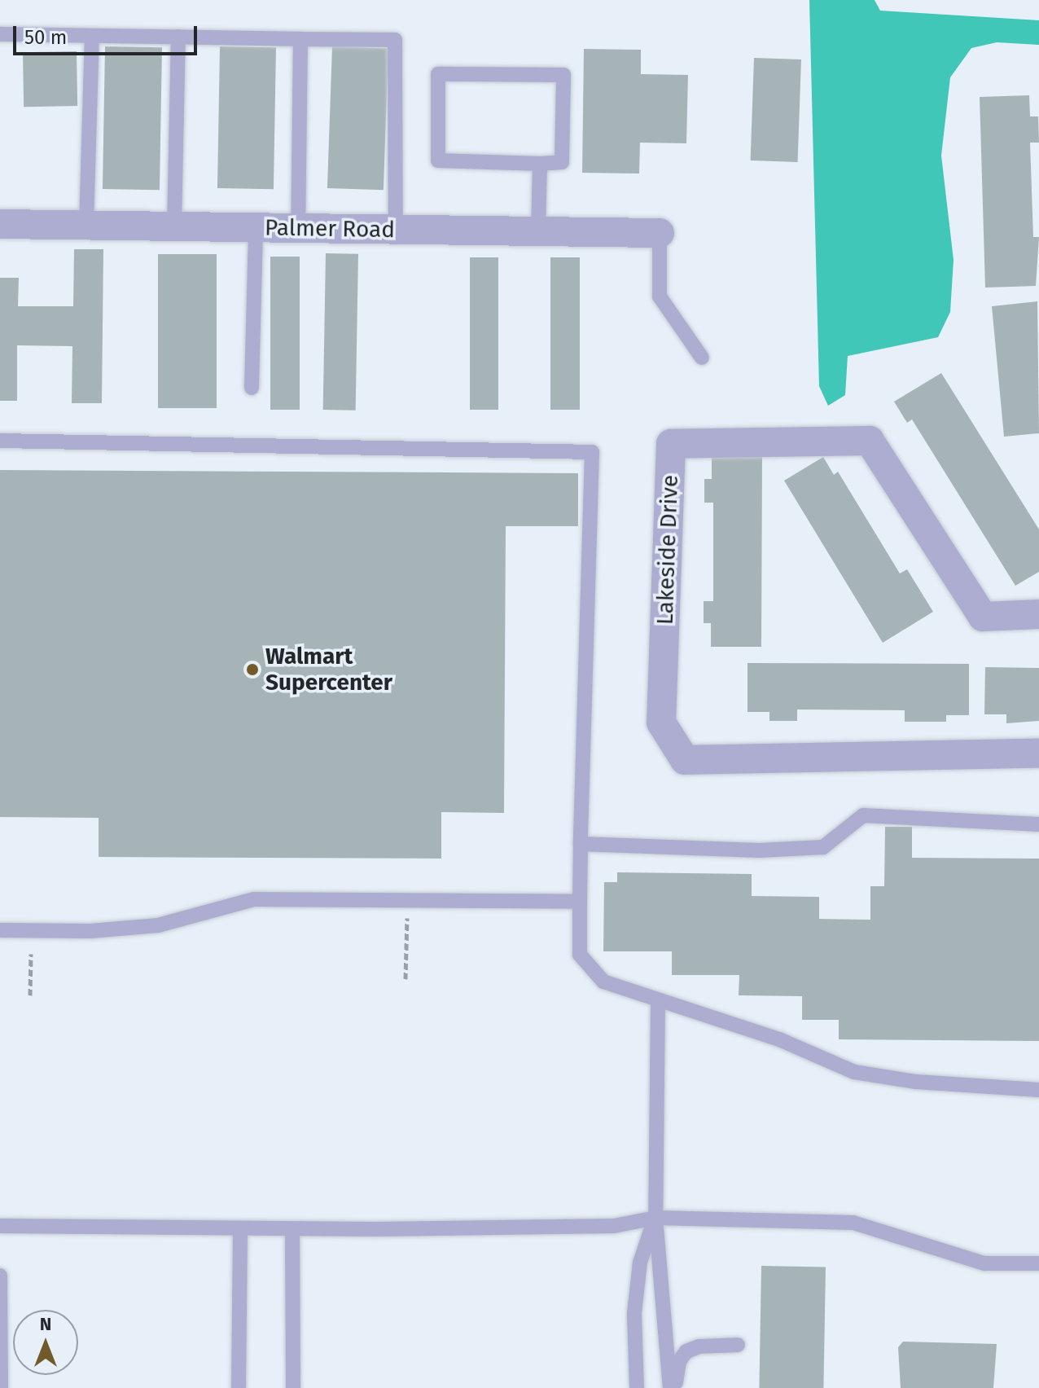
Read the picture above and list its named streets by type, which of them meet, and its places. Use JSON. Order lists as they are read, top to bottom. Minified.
{"streets":{"street":["Palmer Road","Lakeside Drive"]},"places":["Walmart Supercenter"],"scale_bar":"50 m","north":"top"}
